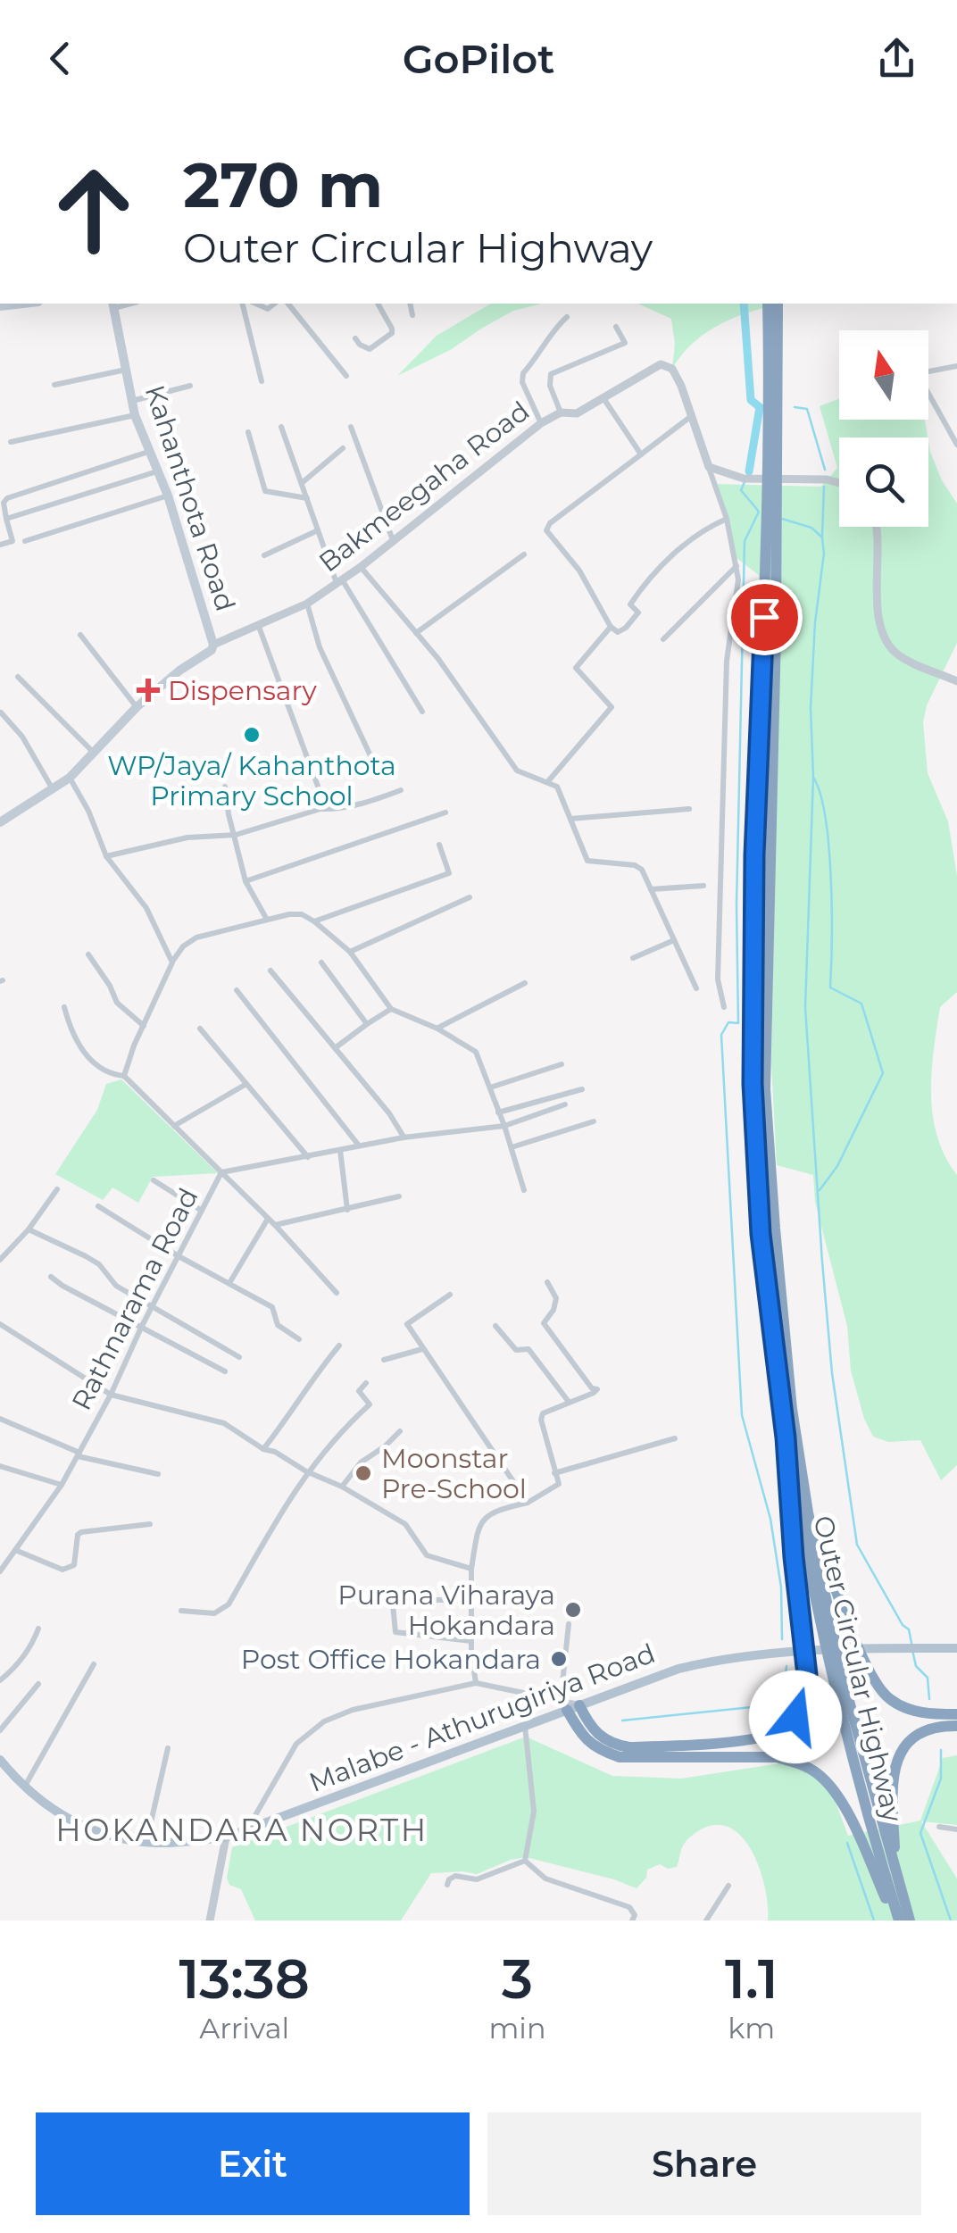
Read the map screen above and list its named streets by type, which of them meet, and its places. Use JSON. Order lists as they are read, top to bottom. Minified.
{"streets":{"highway":["Outer Circular Highway"],"main road":["Kahanthota Road","Malabe - Athurugiriya Road"],"street":["Bakmeegaha Road","Rathnarama Road"]},"crossings":[["Bakmeegaha Road","Kahanthota Road"]],"districts":["HOKANDARA NORTH"],"places":{"health":["Dispensary"],"other":["WP/Jaya/ Kahanthota Primary School","Moonstar Pre-School","Purana Viharaya Hokandara","Post Office Hokandara"]},"north":"top","page":{"header":"GoPilot","turn":["270 m","Outer Circular Highway"],"eta":["13:38","Arrival","3","min","1.1","km"],"buttons":["Exit","Share"]}}
